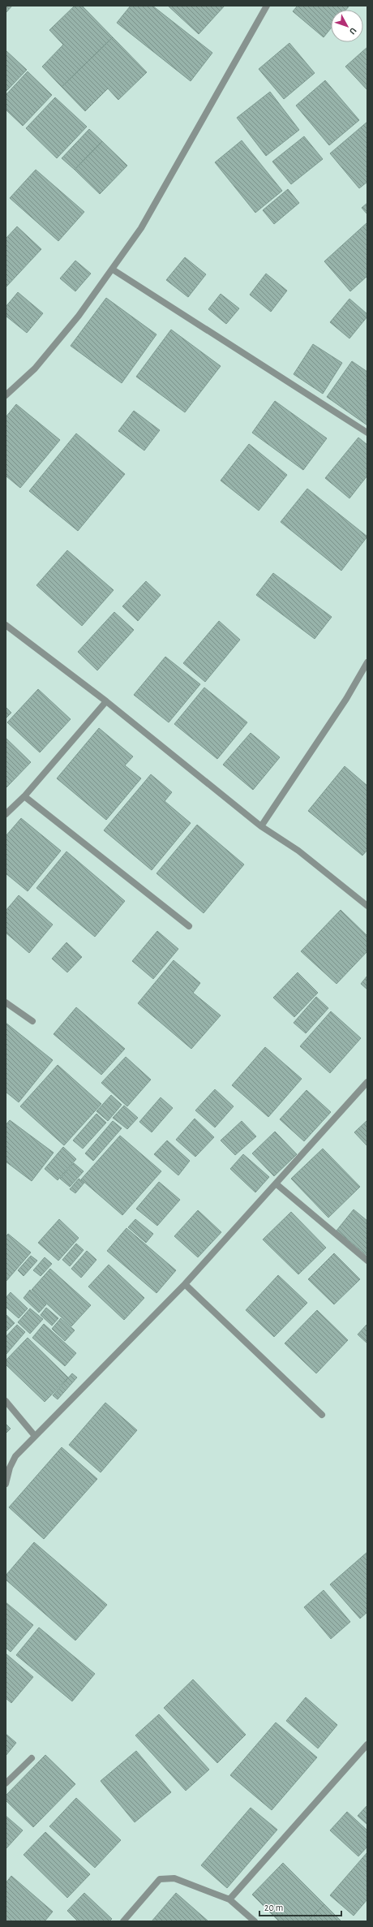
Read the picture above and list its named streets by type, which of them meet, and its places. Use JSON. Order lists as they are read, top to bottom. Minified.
{"scale_bar":"20 m","north":"bottom right"}
